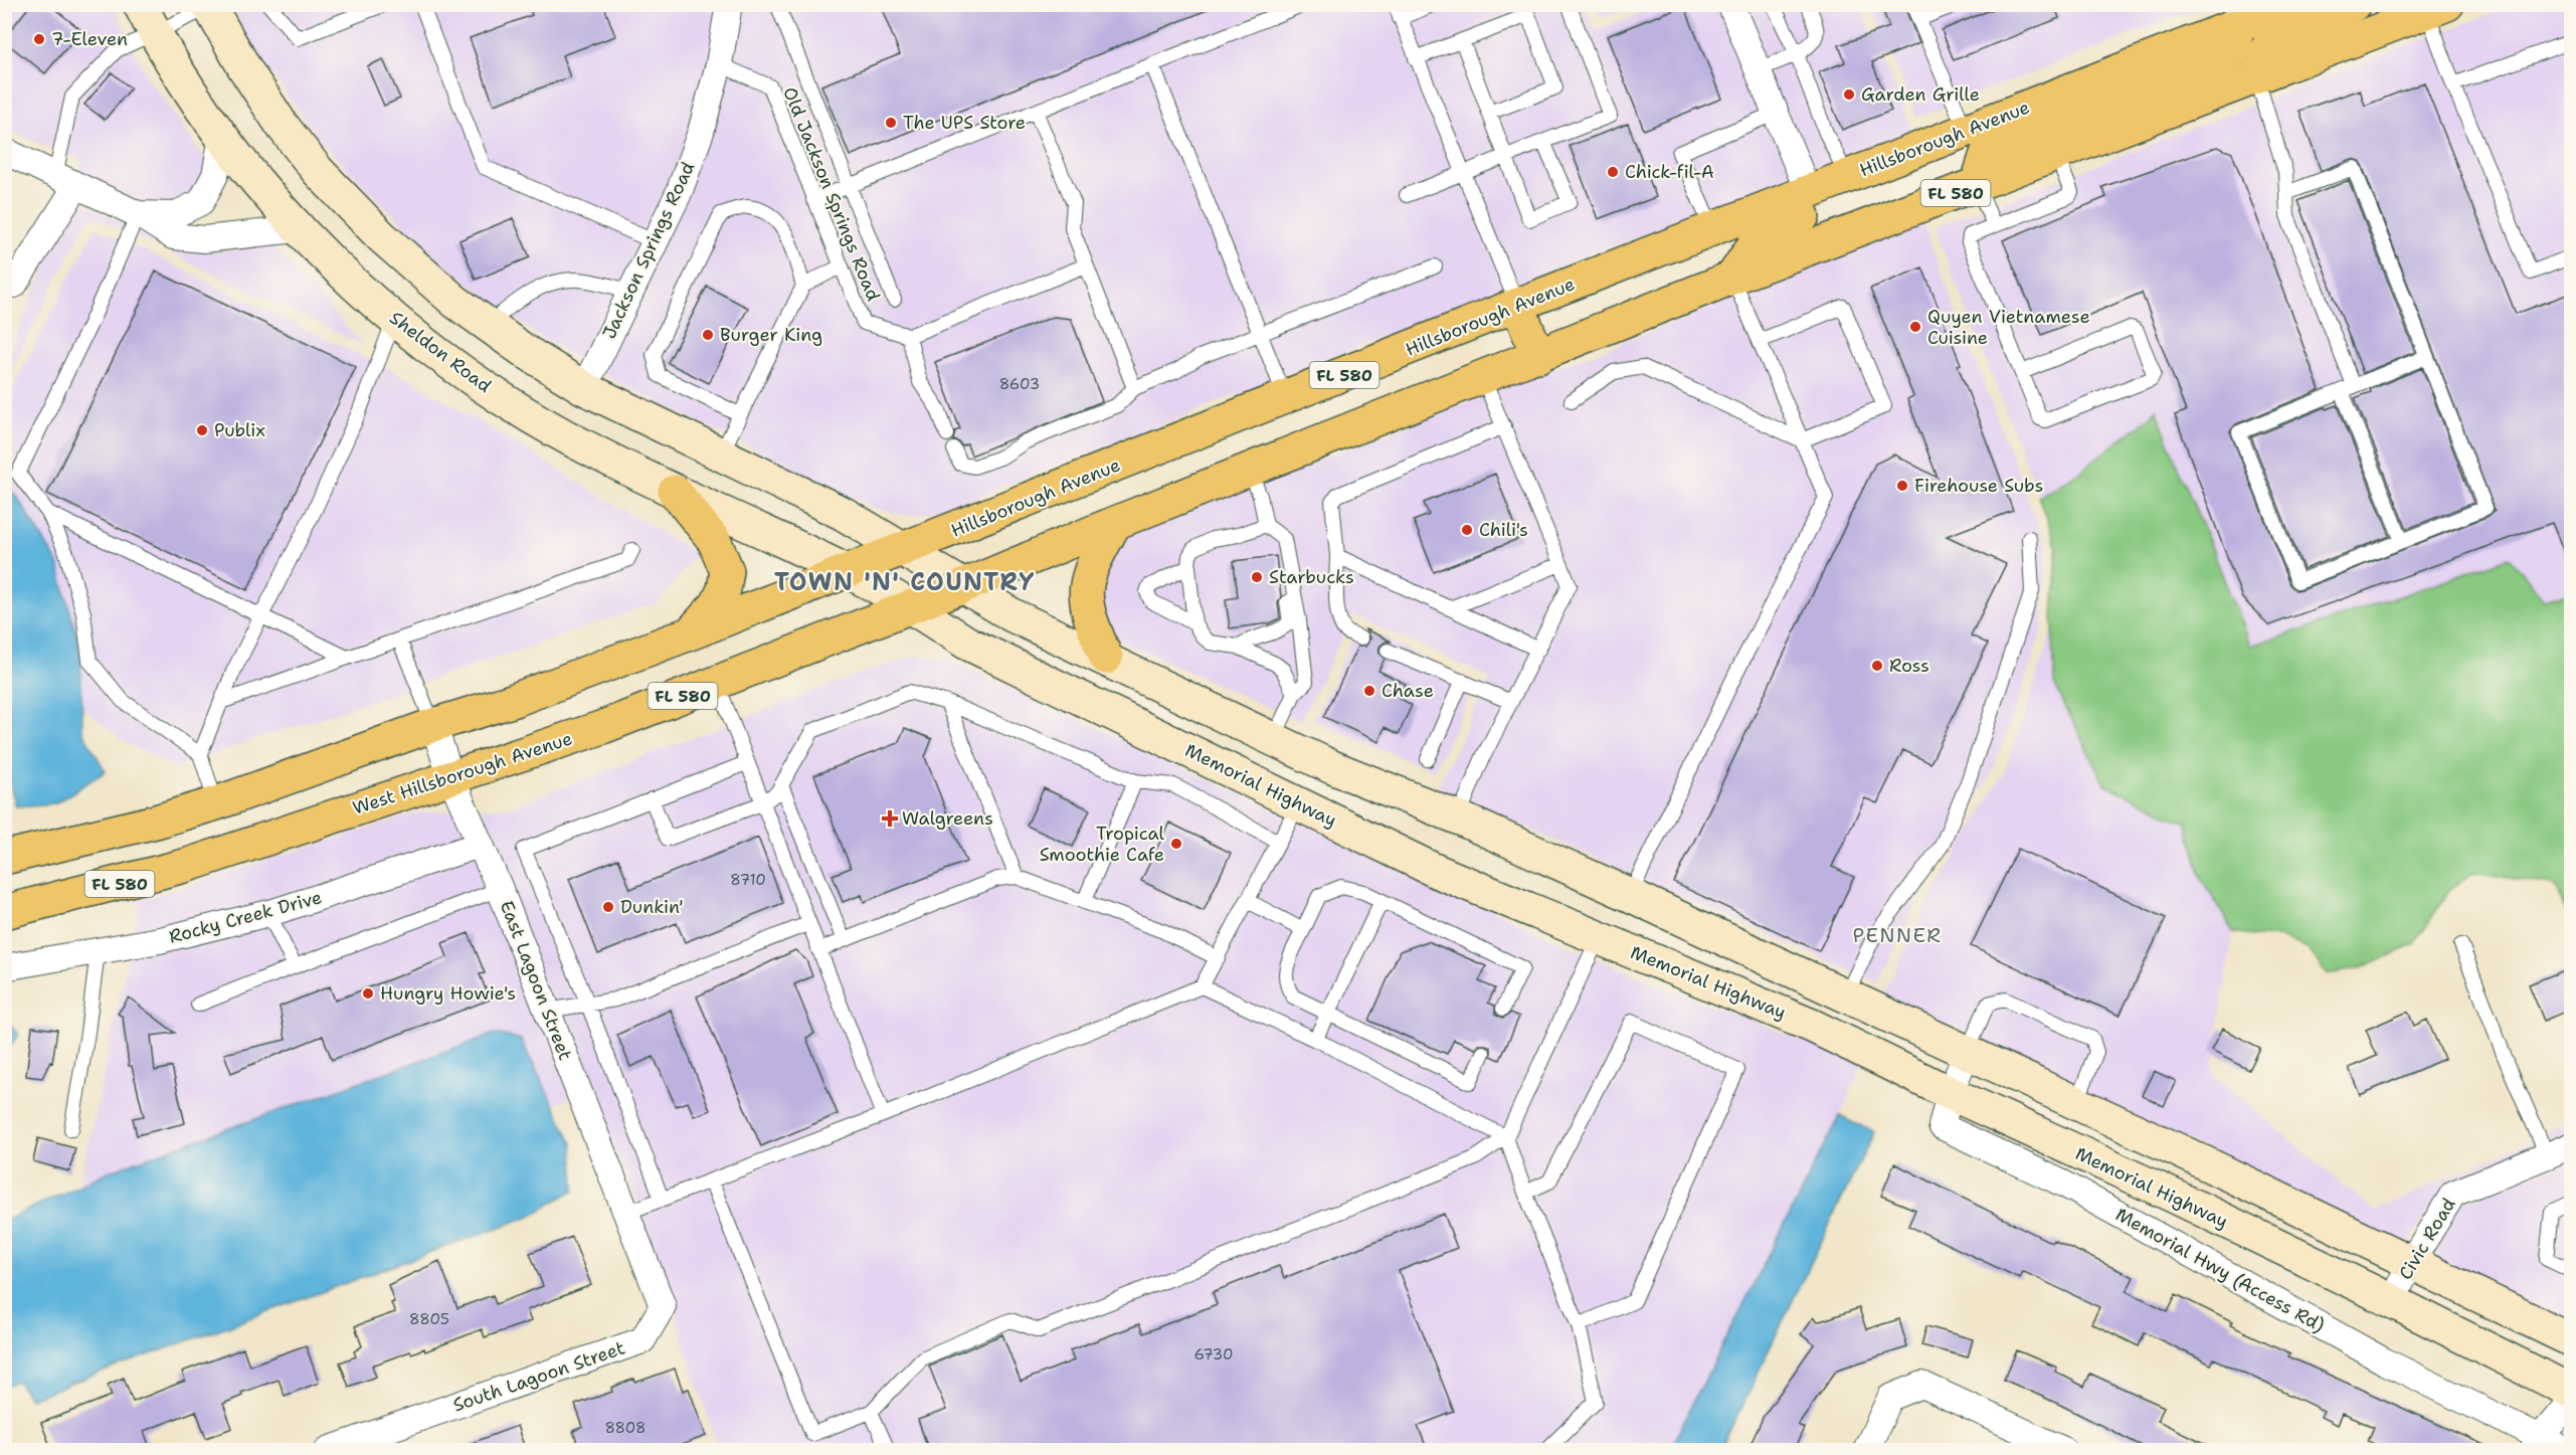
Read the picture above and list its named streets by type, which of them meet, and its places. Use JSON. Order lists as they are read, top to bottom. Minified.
{"streets":{"main road":["Hillsborough Avenue","FL 580","Sheldon Road","West Hillsborough Avenue","Memorial Highway"],"street":["Jackson Springs Road","Rocky Creek Drive","East Lagoon Street","Civic Road","Memorial Hwy (Access Rd)","South Lagoon Street"],"lane":["Old Jackson Springs Road"]},"crossings":[["Hillsborough Avenue","FL 580"],["Hillsborough Avenue","Sheldon Road"],["Hillsborough Avenue","Memorial Highway"],["FL 580","West Hillsborough Avenue"],["FL 580","Memorial Highway"],["FL 580","East Lagoon Street"],["Old Jackson Springs Road","Jackson Springs Road"],["Sheldon Road","Memorial Highway"],["West Hillsborough Avenue","Memorial Highway"],["West Hillsborough Avenue","East Lagoon Street"],["Memorial Highway","Civic Road"],["Memorial Highway","Memorial Hwy (Access Rd)"],["Rocky Creek Drive","East Lagoon Street"],["East Lagoon Street","South Lagoon Street"]],"districts":["TOWN 'N' COUNTRY","PENNER"],"places":{"other":["7-Eleven","Garden Grille","The UPS Store","Chick-fil-A","Quyen Vietnamese Cuisine","Burger King","Publix","Firehouse Subs","Chili's","Starbucks","Ross","Chase","Tropical Smoothie Cafe","Dunkin'","Hungry Howie's"],"health":["Walgreens"]},"house_numbers":["8603","8710","8805","6730","8808"]}
